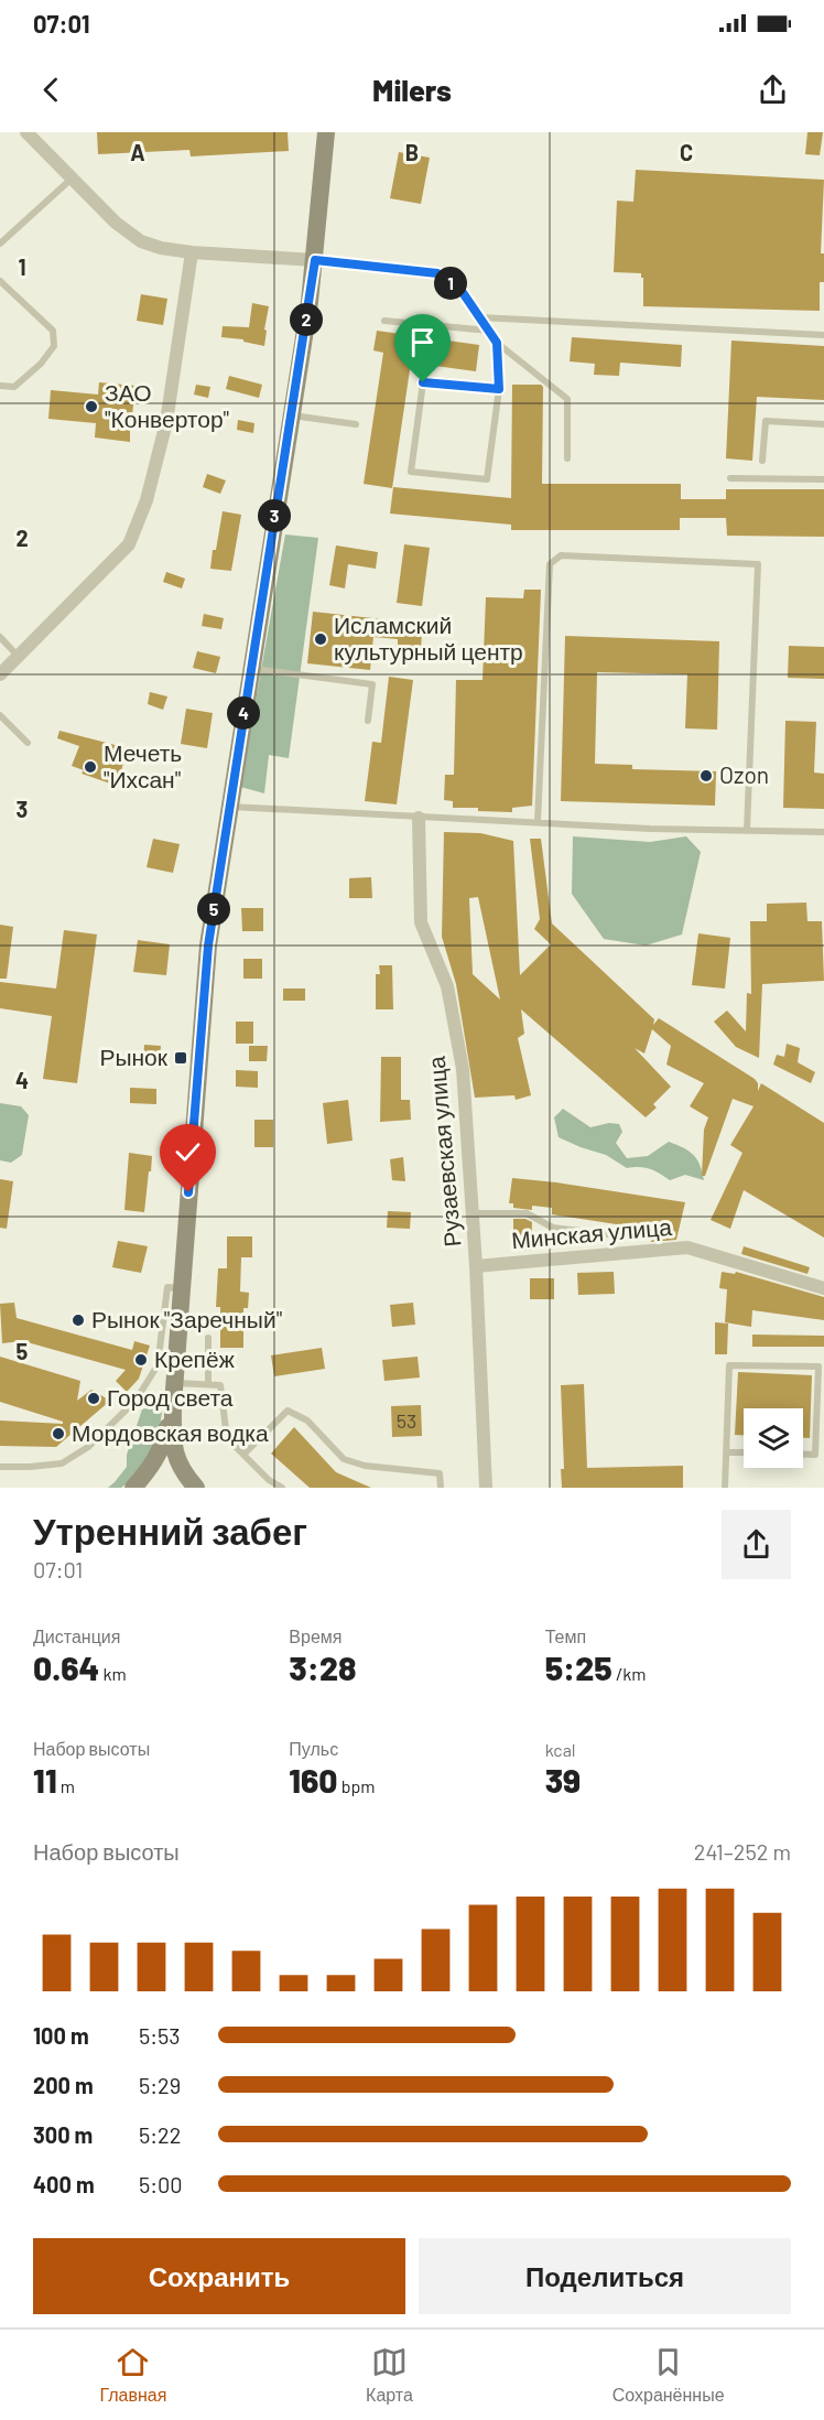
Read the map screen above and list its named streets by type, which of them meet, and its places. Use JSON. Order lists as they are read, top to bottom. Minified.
{"streets":{"street":["Рузаевская улица","Минская улица"]},"crossings":[["Рузаевская улица","Минская улица"]],"places":{"other":["ЗАО \"Конвертор\"","Исламский культурный центр","Мечеть \"Ихсан\"","Ozon","Рынок \"Заречный\"","Крепёж","Город света","Мордовская водка"],"transit":["Рынок"]},"house_numbers":["53"],"page":{"status":"07:01","header":"Milers","pins":["1","2","3","4","5"],"heading":["Утренний забег","07:01"],"stats":[["Дистанция","0.64 km"],["Время","3:28"],["Темп","5:25 /km"],["Набор высоты","11 m"],["Пульс","160 bpm"],["kcal","39"]],"chart":["Набор высоты","241–252 m"],"list":[{"name":"100 m","note":"5:53"},{"name":"200 m","note":"5:29"},{"name":"300 m","note":"5:22"},{"name":"400 m","note":"5:00"}],"buttons":["Сохранить","Поделиться"],"tabs":["Главная","Карта","Сохранённые"]},"grid":{"columns":["A","B","C"],"rows":["1","2","3","4","5"]}}
